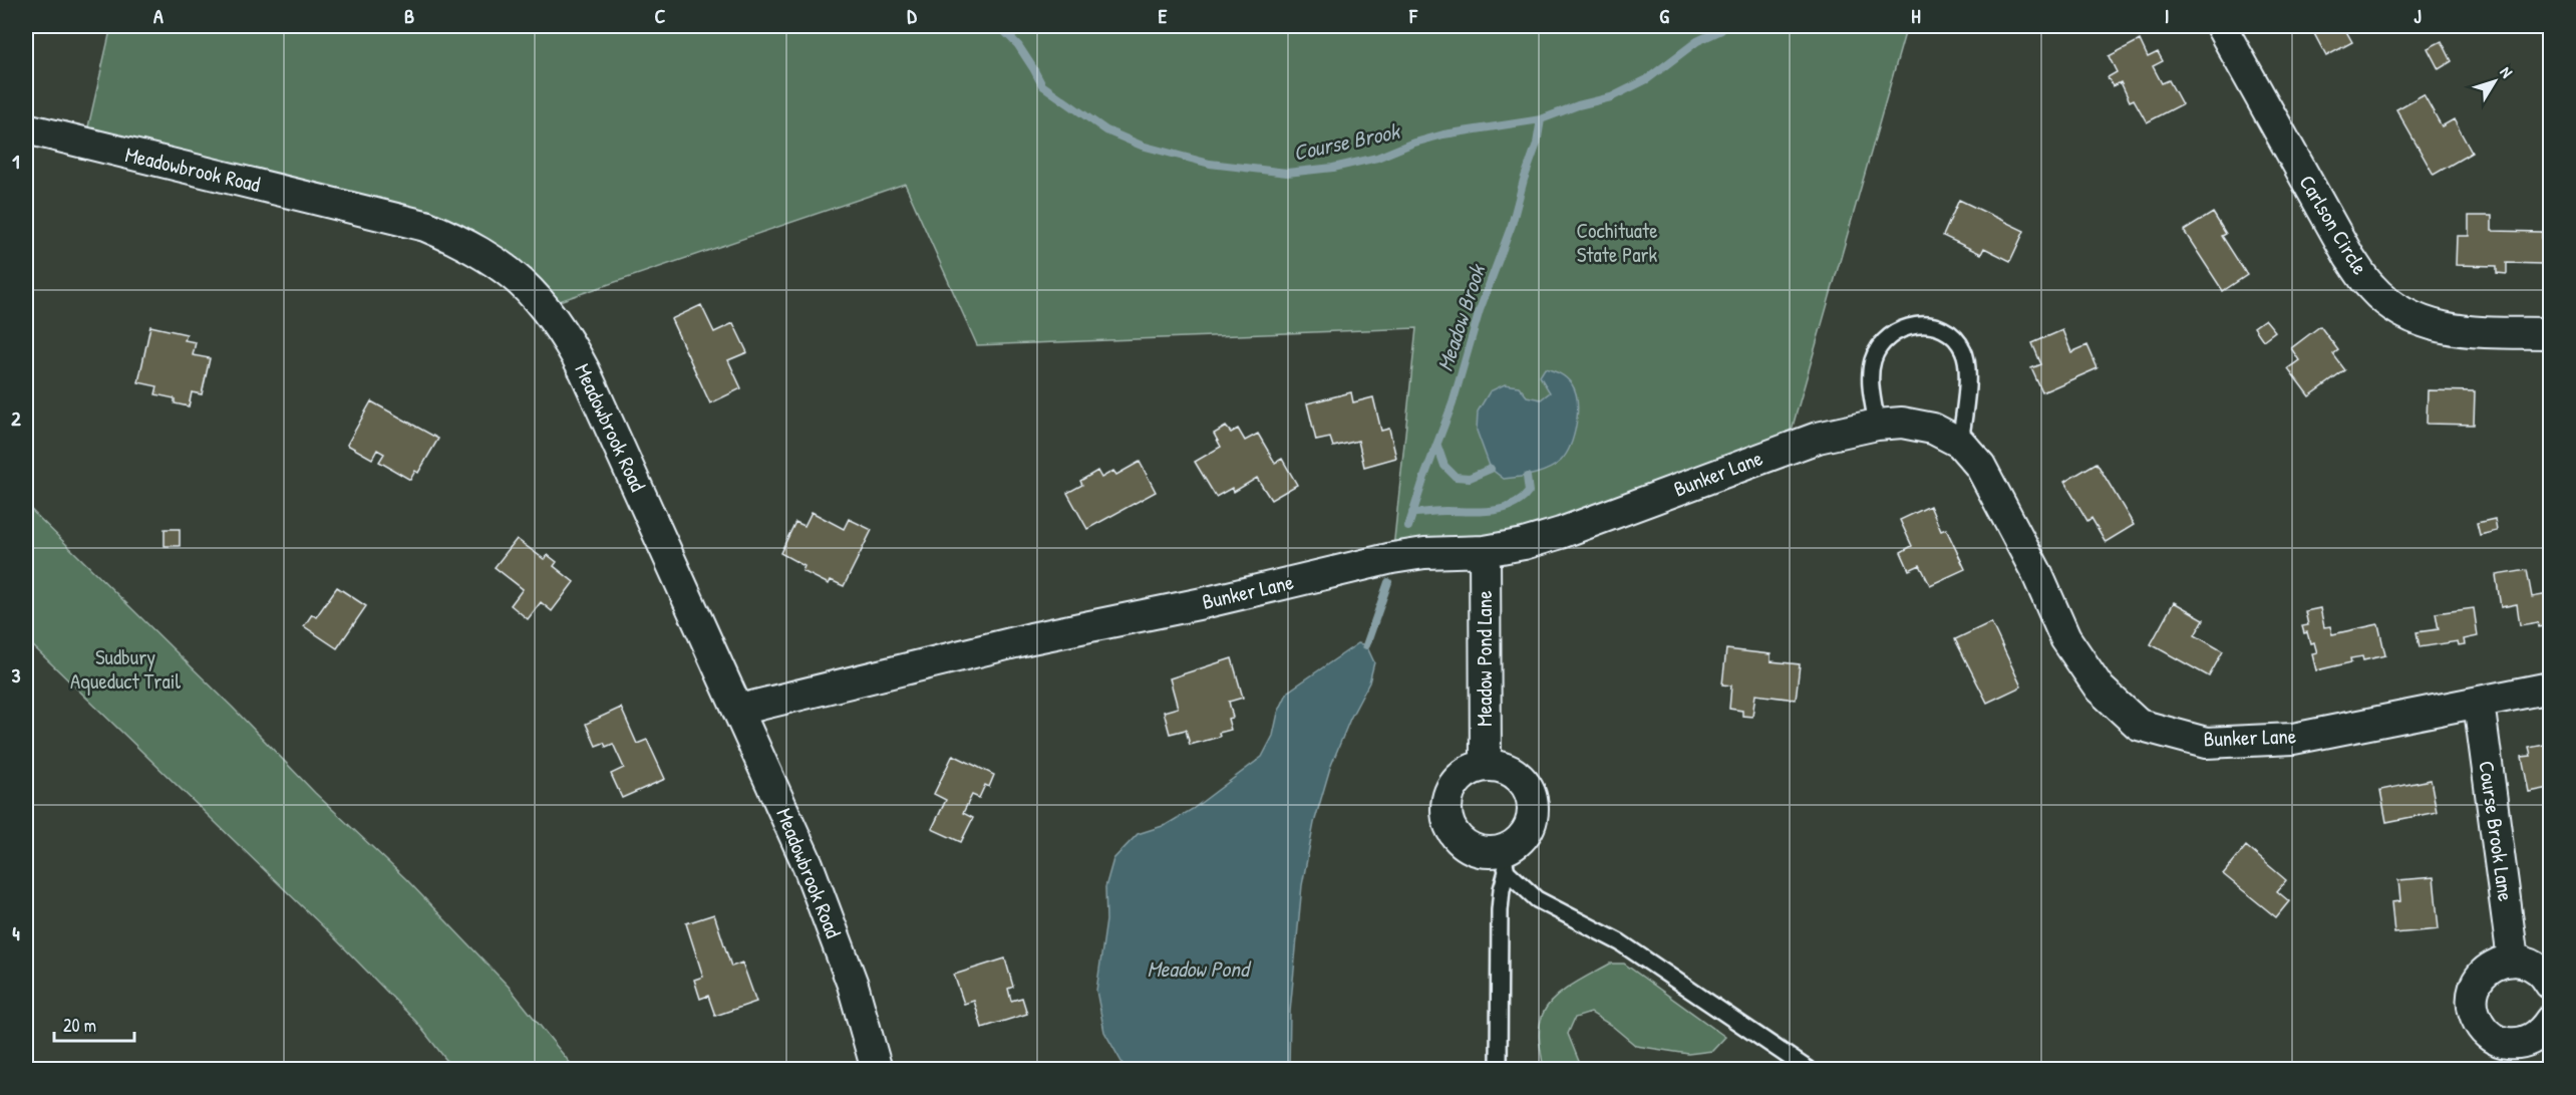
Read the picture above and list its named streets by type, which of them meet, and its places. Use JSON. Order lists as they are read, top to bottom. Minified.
{"streets":{"street":["Meadowbrook Road","Carlson Circle","Bunker Lane","Meadow Pond Lane","Course Brook Lane"]},"crossings":[["Meadowbrook Road","Bunker Lane"],["Bunker Lane","Meadow Pond Lane"],["Bunker Lane","Course Brook Lane"]],"water":["Course Brook","Meadow Brook","Meadow Pond"],"parks":["Cochituate State Park","Sudbury Aqueduct Trail"],"scale_bar":"20 m","north":"top right","grid":{"columns":["A","B","C","D","E","F","G","H","I","J"],"rows":["1","2","3","4"]}}
